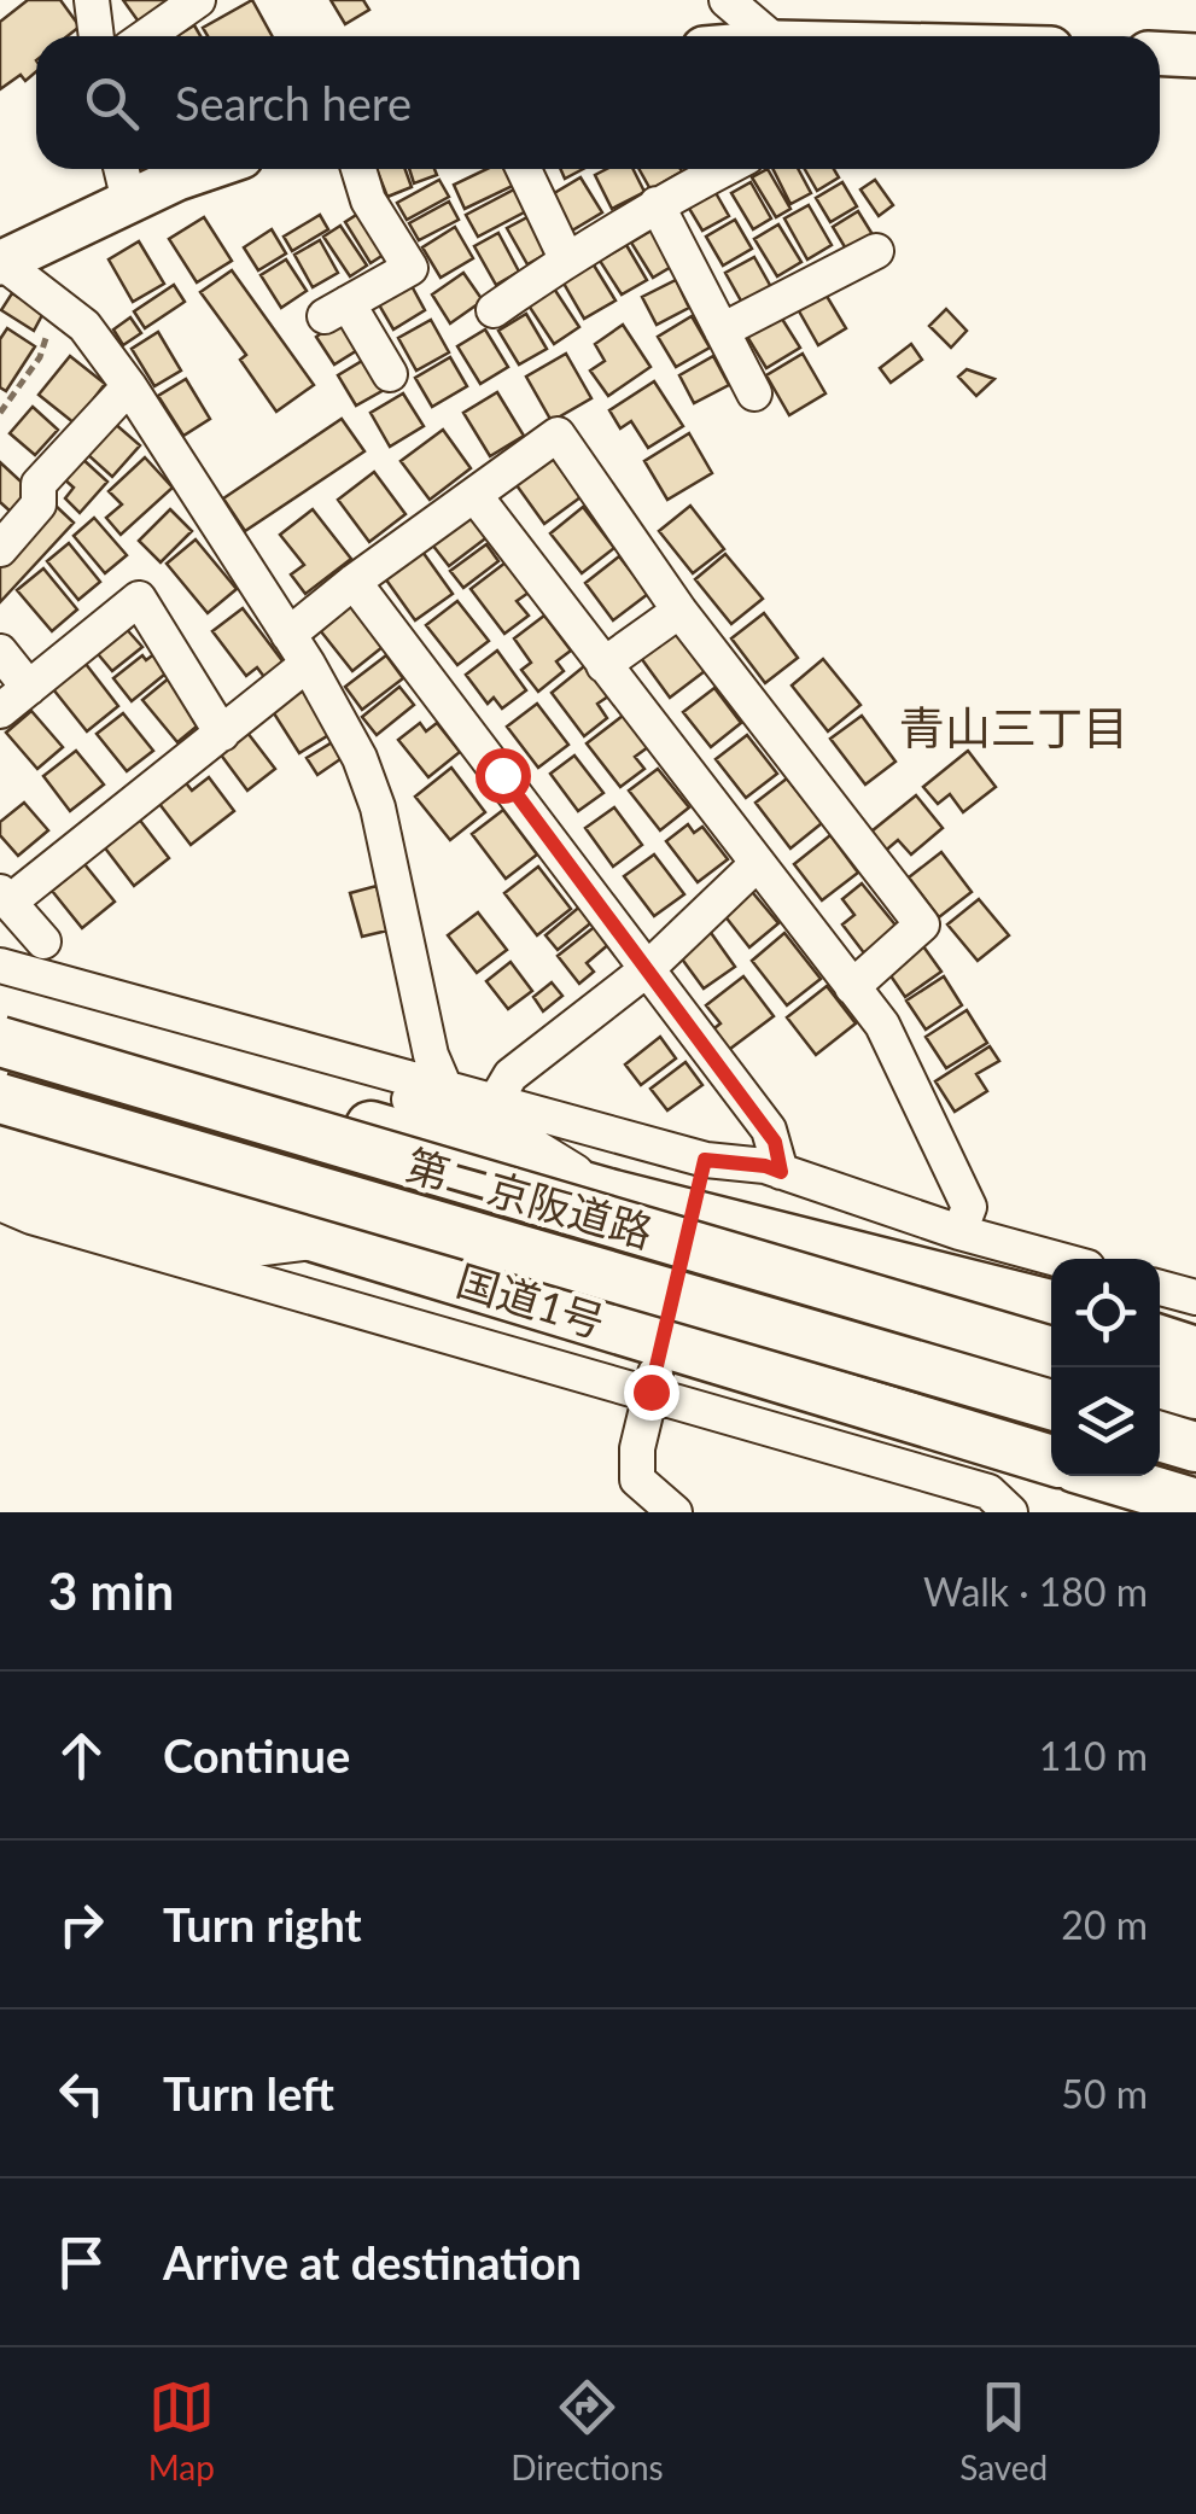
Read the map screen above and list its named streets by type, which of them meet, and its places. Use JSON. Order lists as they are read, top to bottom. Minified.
{"streets":{"highway":["第二京阪道路","国道1号"]},"districts":["青山三丁目"],"page":{"search":"Search here","heading":["3 min","Walk · 180 m"],"list":[["Continue","110 m"],["Turn right","20 m"],["Turn left","50 m"],"Arrive at destination"],"nav":["Map","Directions","Saved"]}}
